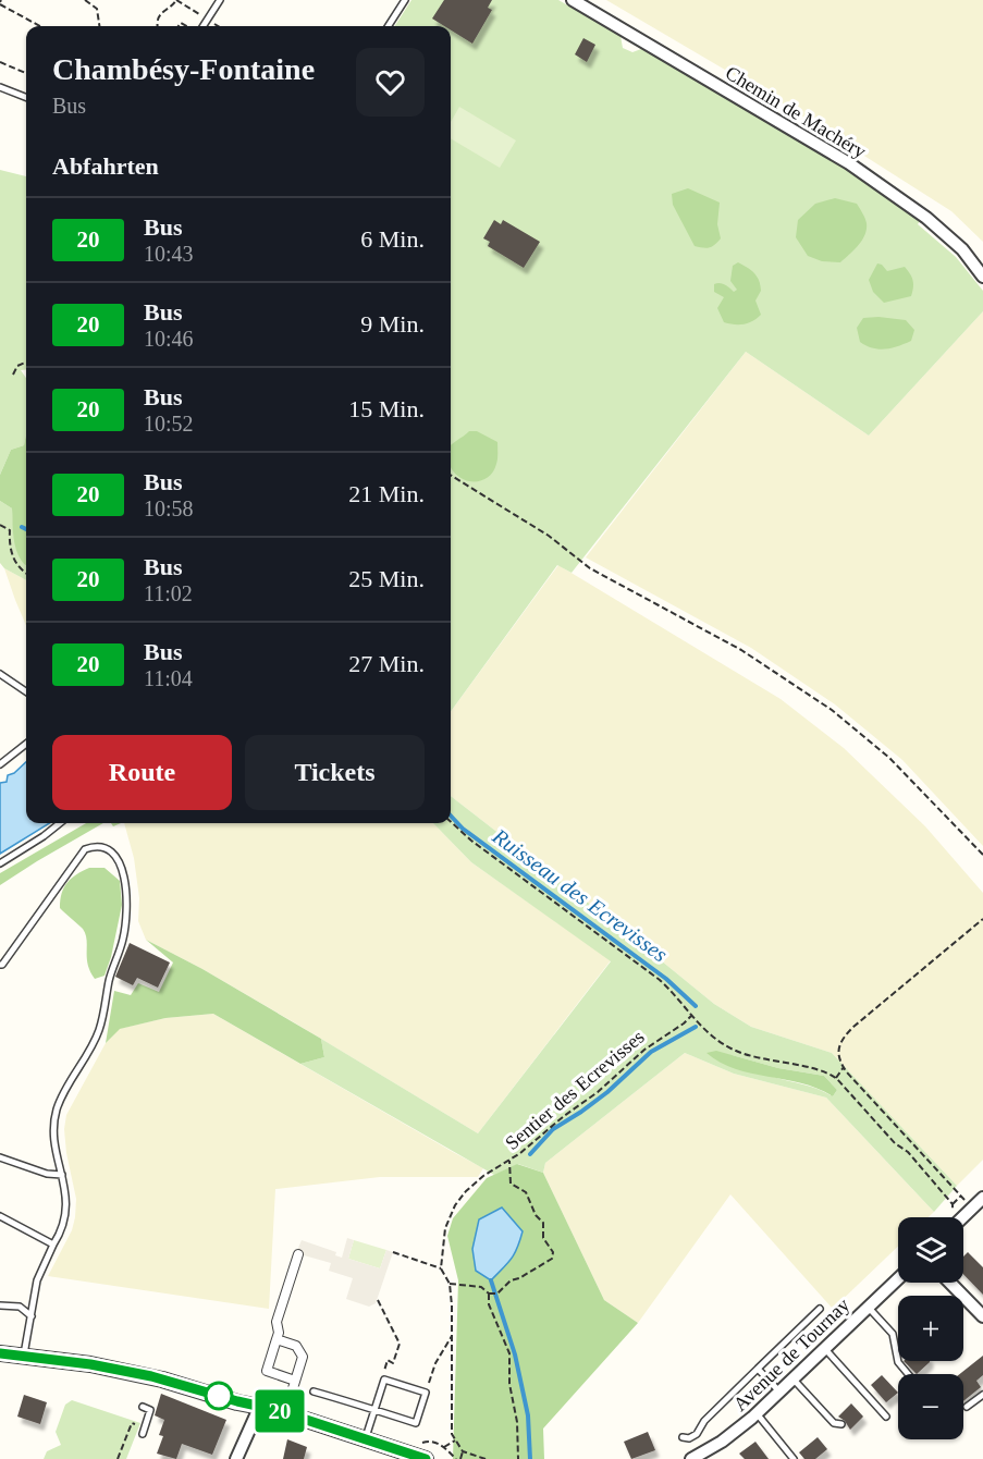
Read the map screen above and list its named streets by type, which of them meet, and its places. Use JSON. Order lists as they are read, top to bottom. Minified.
{"streets":{"street":["Chemin de Machéry","Avenue de Tournay"],"path":["Sentier des Ecrevisses"]},"water":["Ruisseau des Ecrevisses"],"lines":["bus line 20"],"page":{"on_map":"20","heading":[["Chambésy-Fontaine","Bus"],"Abfahrten"],"list":[{"mark":"20","name":"Bus","note":"10:43","value":"6 Min."},{"mark":"20","name":"Bus","note":"10:46","value":"9 Min."},{"mark":"20","name":"Bus","note":"10:52","value":"15 Min."},{"mark":"20","name":"Bus","note":"10:58","value":"21 Min."},{"mark":"20","name":"Bus","note":"11:02","value":"25 Min."},{"mark":"20","name":"Bus","note":"11:04","value":"27 Min."}],"buttons":["Route","Tickets"],"map_buttons":["+","−"]}}
